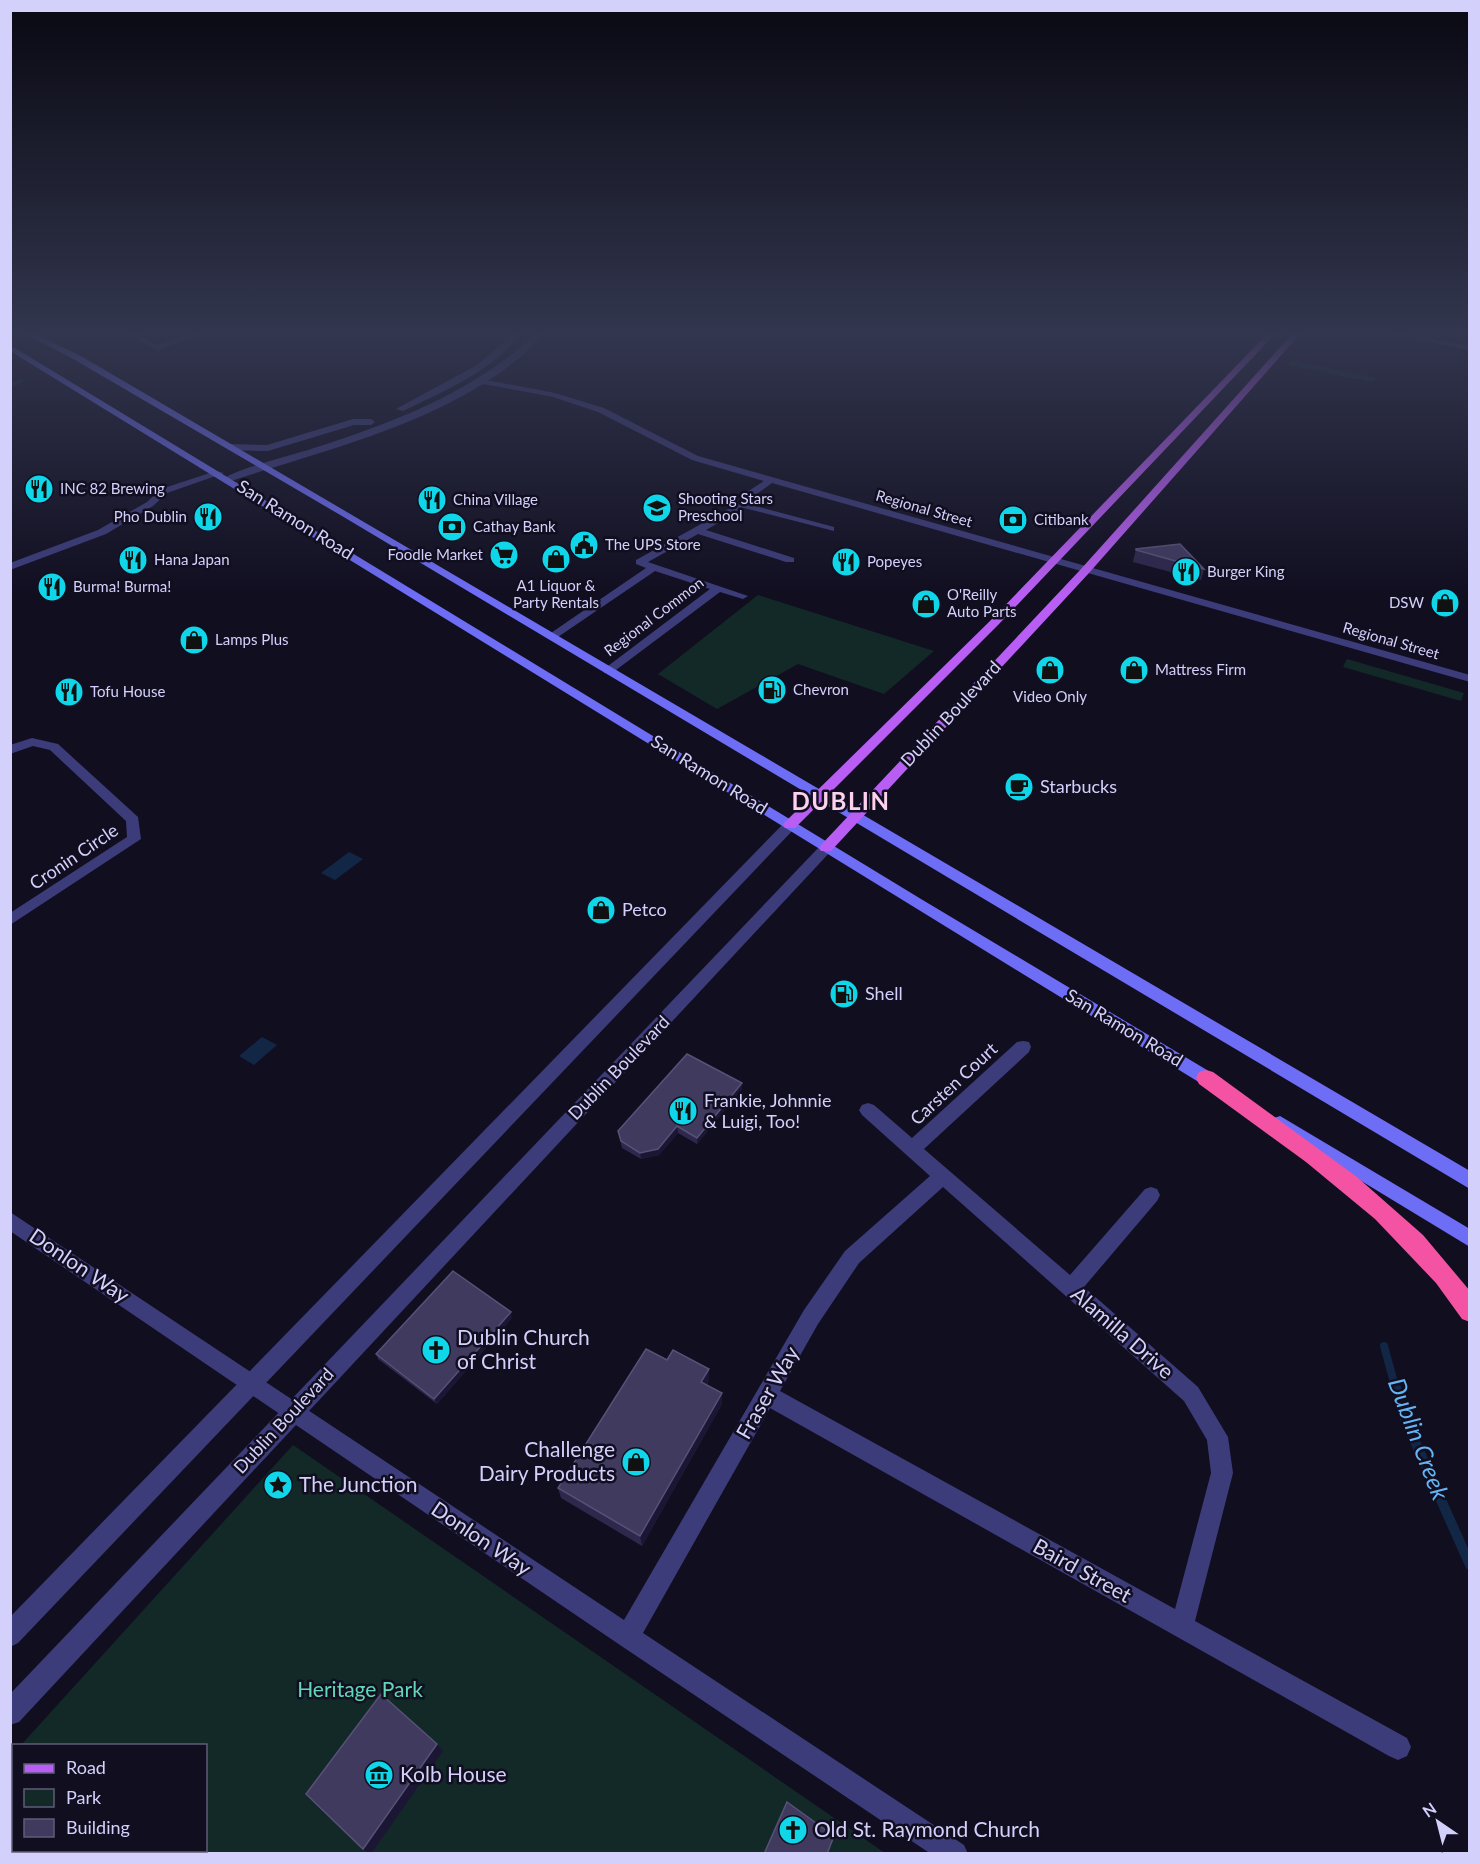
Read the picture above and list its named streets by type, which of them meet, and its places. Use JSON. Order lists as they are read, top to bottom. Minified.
{"streets":{"main road":["San Ramon Road","Dublin Boulevard"],"street":["Regional Street","Regional Common","Cronin Circle","Carsten Court","Donlon Way","Alamilla Drive","Fraser Way","Baird Street"]},"crossings":[["Regional Street","Dublin Boulevard"],["San Ramon Road","Regional Common"],["San Ramon Road","Dublin Boulevard"],["Dublin Boulevard","Donlon Way"],["Carsten Court","Alamilla Drive"],["Donlon Way","Fraser Way"],["Alamilla Drive","Fraser Way"],["Alamilla Drive","Baird Street"],["Fraser Way","Baird Street"]],"districts":["DUBLIN"],"water":["Dublin Creek"],"parks":["Heritage Park"],"places":{"restaurant":["INC 82 Brewing","China Village","Pho Dublin","Hana Japan","Popeyes","Burger King","Burma! Burma!","Tofu House","Frankie, Johnnie & Luigi, Too!"],"school or university":["Shooting Stars Preschool"],"bank":["Citibank","Cathay Bank"],"public building":["The UPS Store"],"supermarket":["Foodle Market"],"shop":["A1 Liquor & Party Rentals","DSW","O'Reilly Auto Parts","Lamps Plus","Video Only","Mattress Firm","Petco","Challenge Dairy Products"],"fuel station":["Chevron","Shell"],"cafe":["Starbucks"],"church":["Dublin Church of Christ","Old St. Raymond Church"],"place":["The Junction"],"museum":["Kolb House"]},"legend":["Road","Park","Building"],"north":"top left"}
